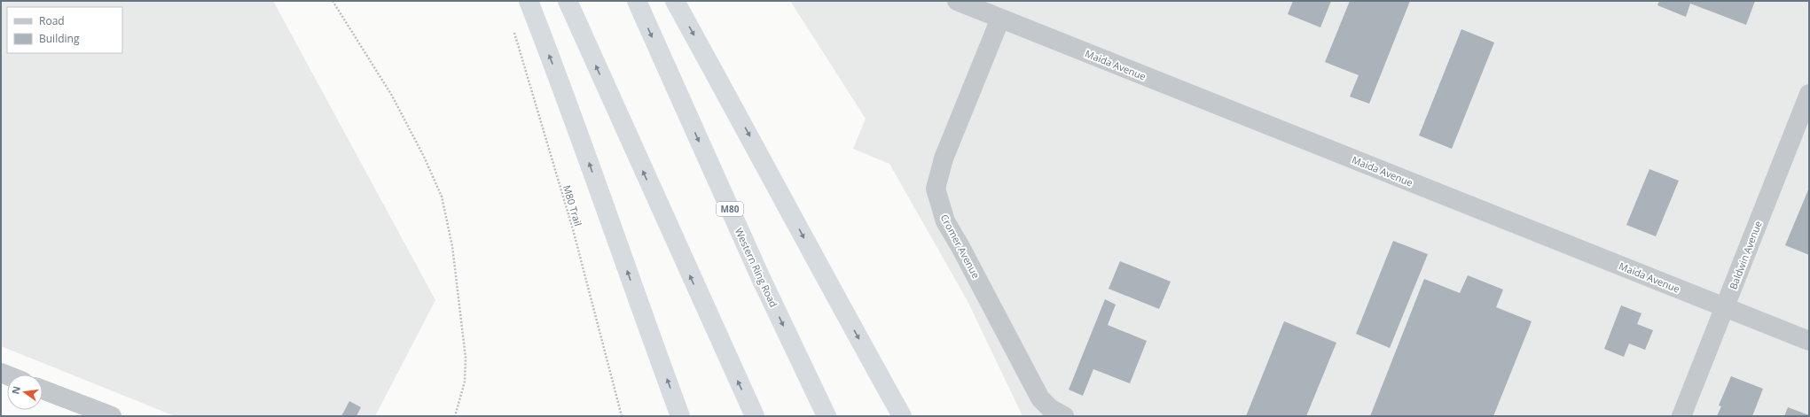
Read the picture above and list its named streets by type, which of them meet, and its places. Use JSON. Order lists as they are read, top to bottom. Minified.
{"streets":{"highway":["M80","Western Ring Road"],"street":["Maida Avenue","Cromer Avenue","Baldwin Avenue"],"path":["M80 Trail"]},"crossings":[["Maida Avenue","Cromer Avenue"],["Maida Avenue","Baldwin Avenue"]],"legend":["Road","Building"],"north":"left"}
